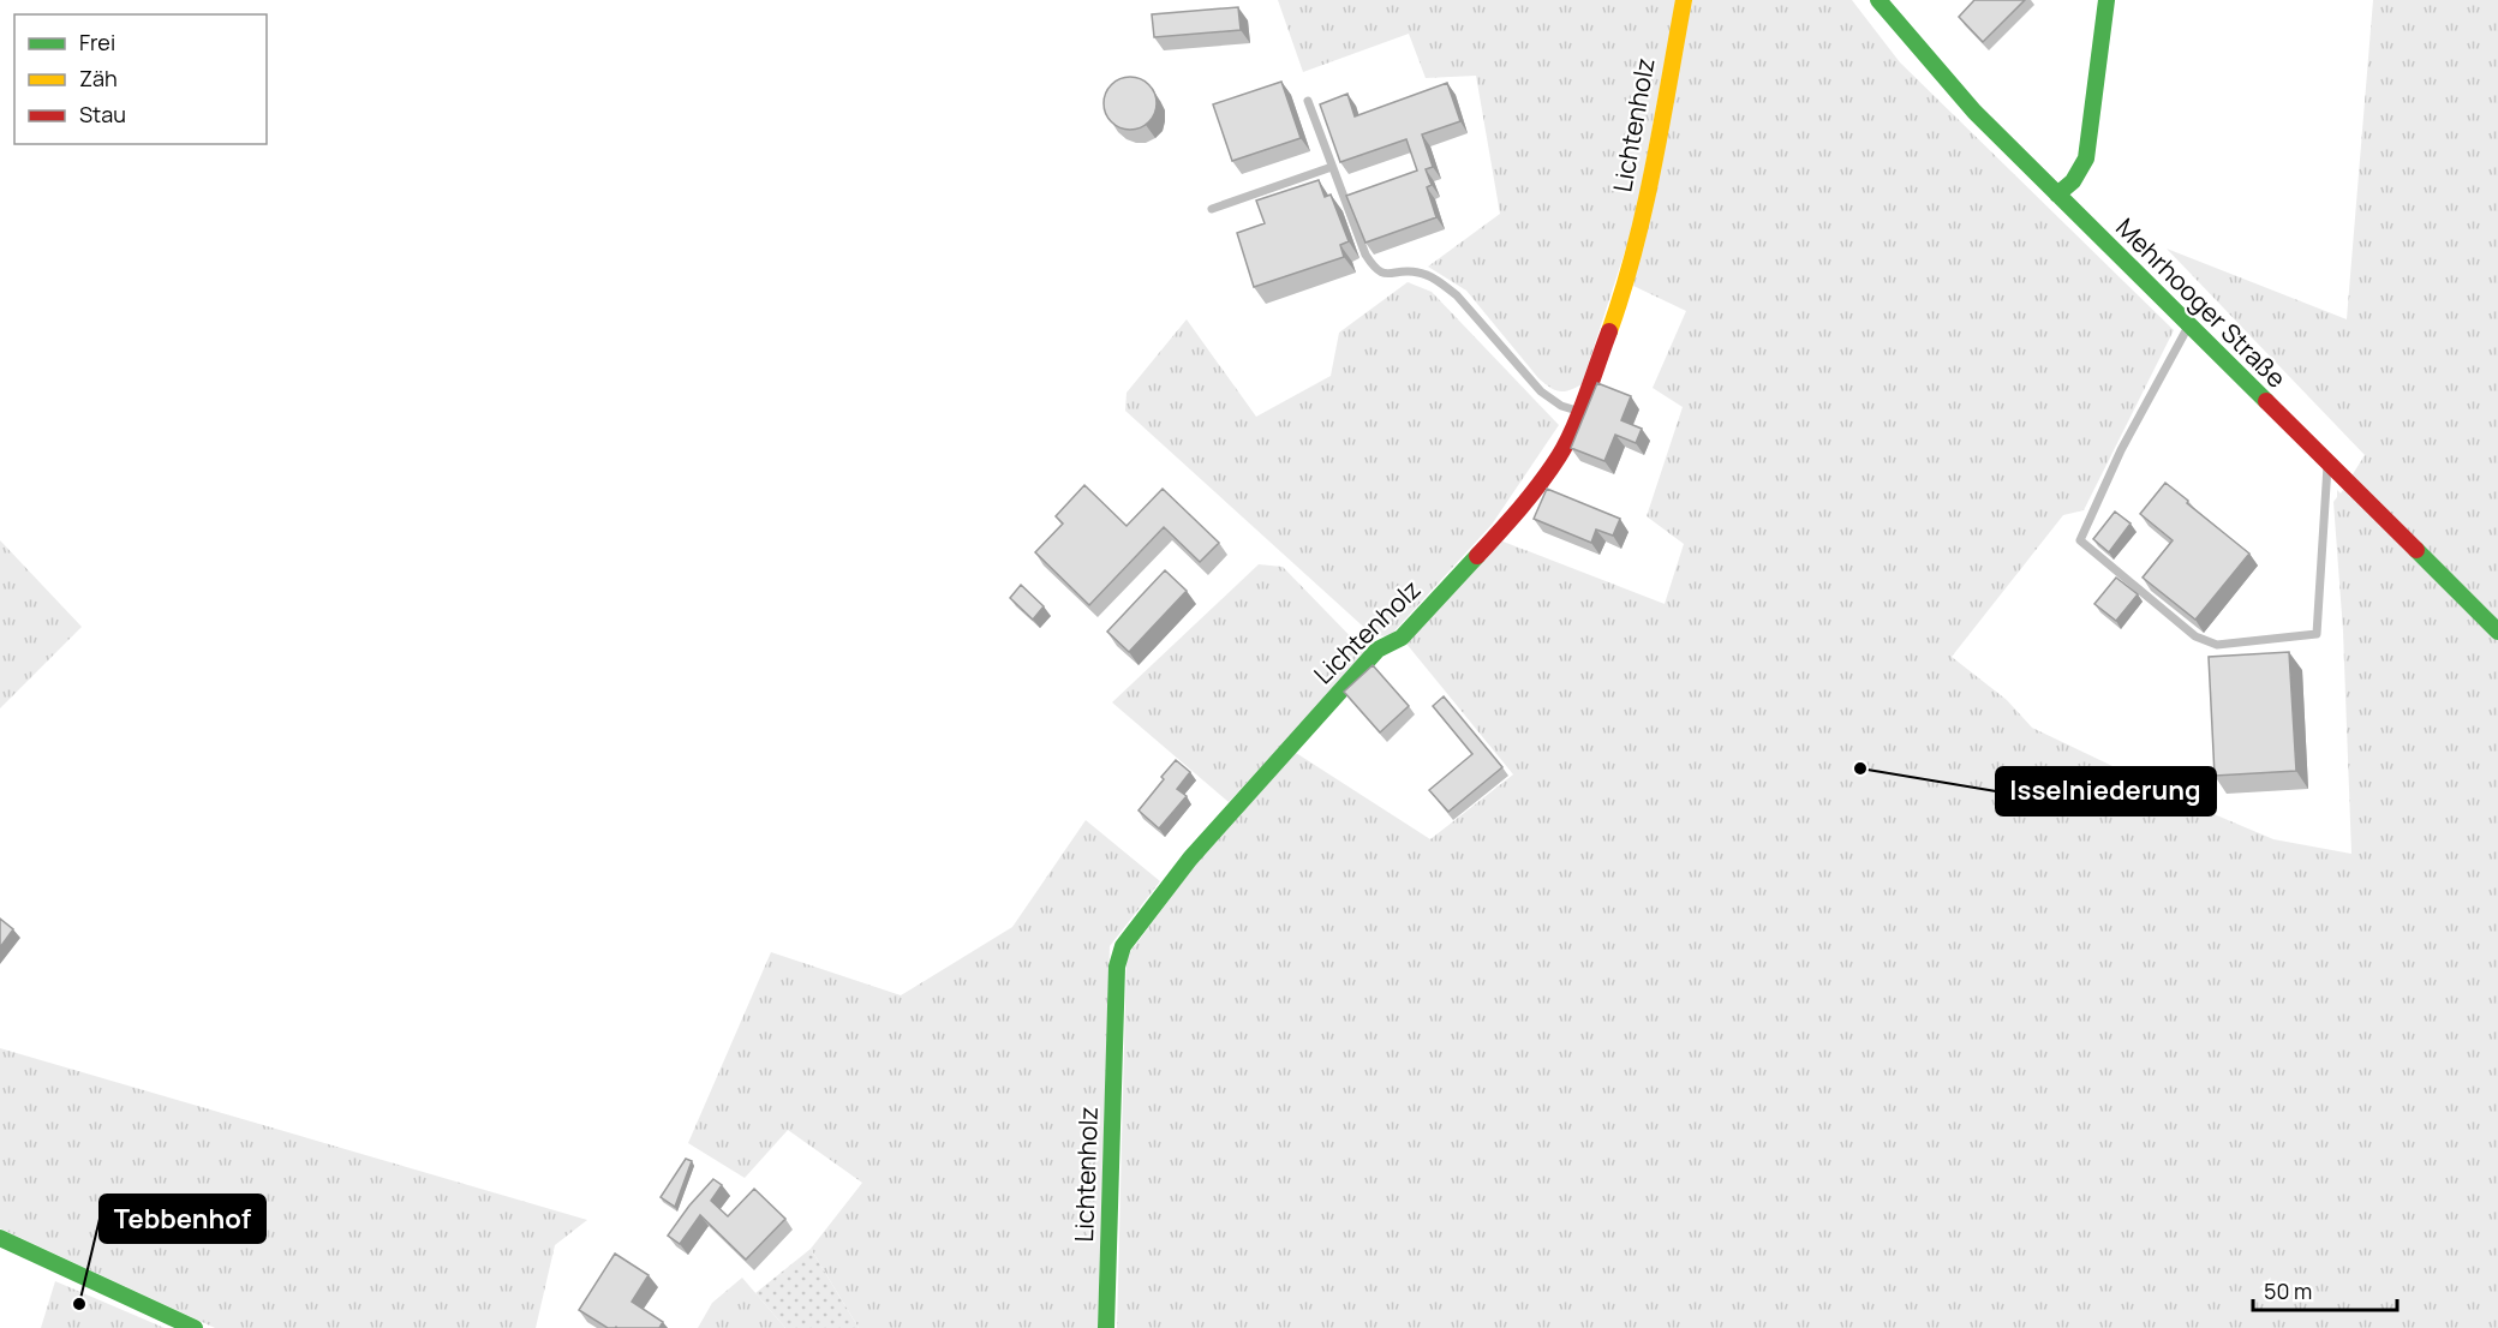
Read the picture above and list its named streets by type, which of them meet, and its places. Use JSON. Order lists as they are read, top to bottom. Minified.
{"streets":{"street":["Lichtenholz","Mehrhooger Straße"]},"places":["Isselniederung","Tebbenhof"],"legend":["Frei","Zäh","Stau"],"scale_bar":"50 m"}
